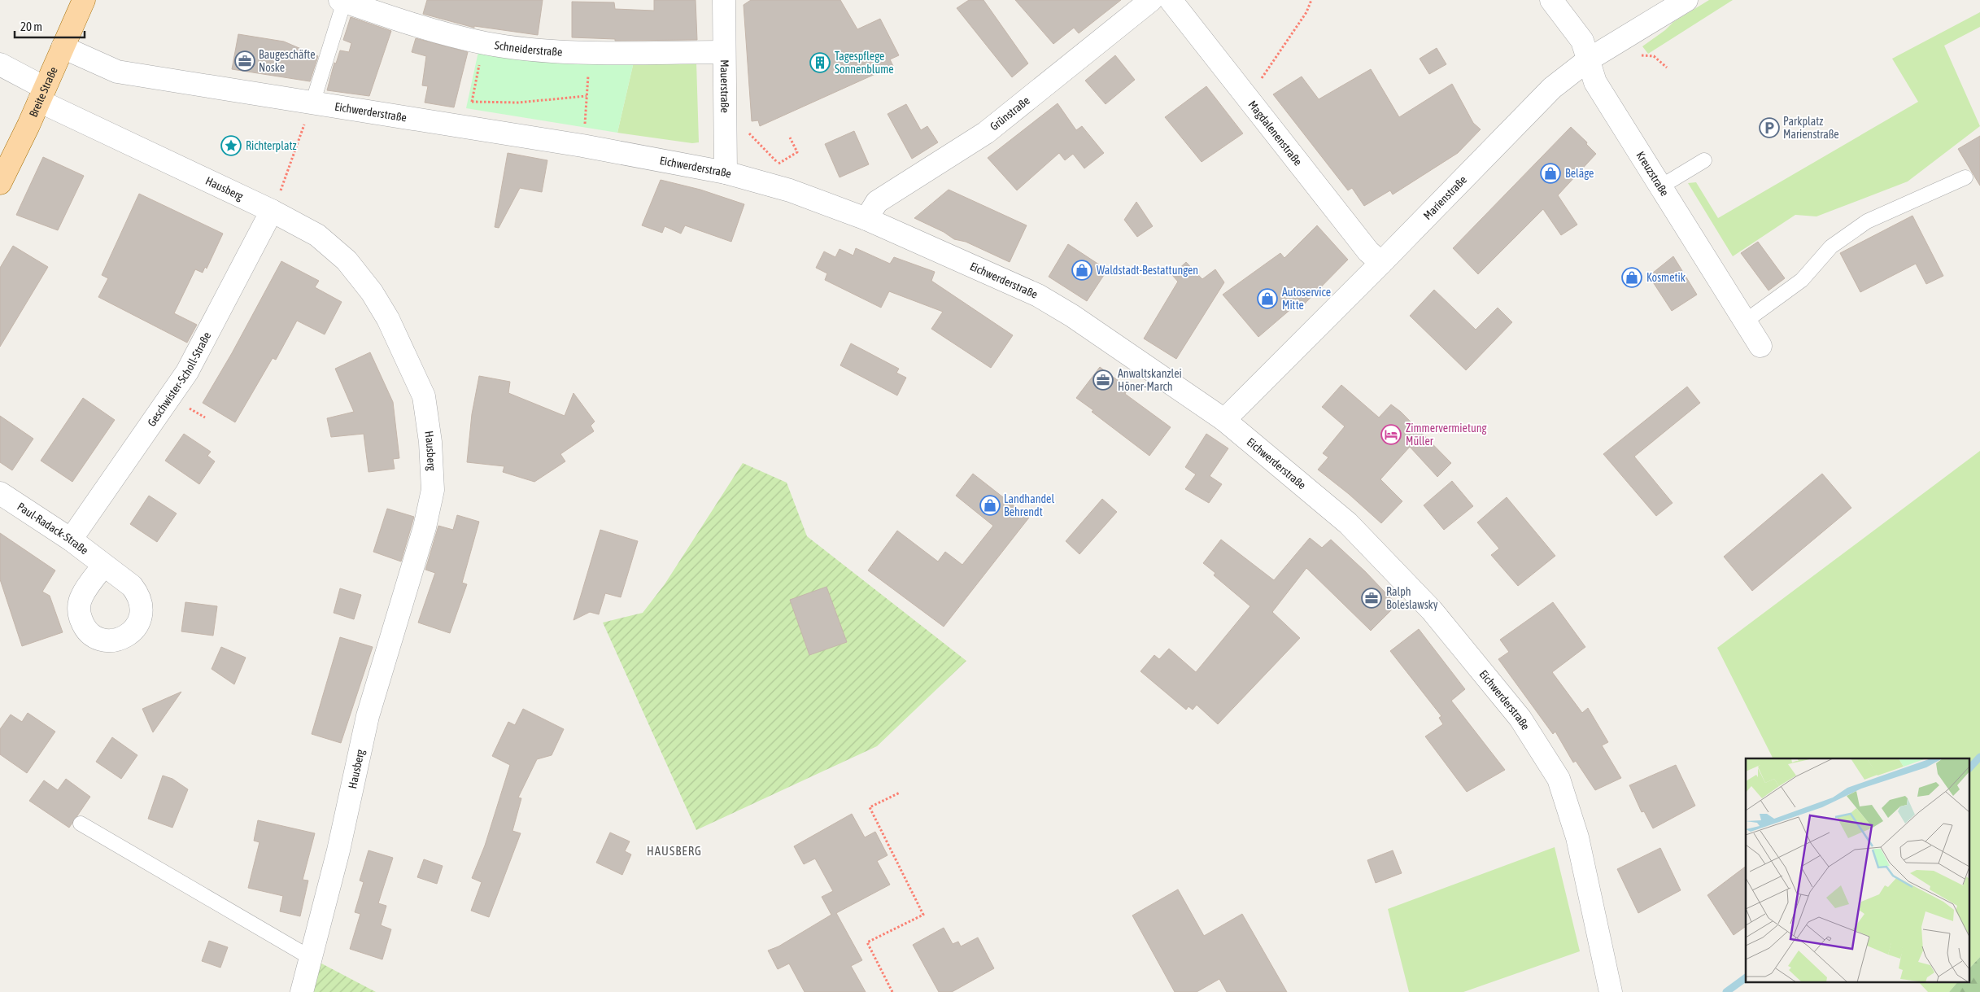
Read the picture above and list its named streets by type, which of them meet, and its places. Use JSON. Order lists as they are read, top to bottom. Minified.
{"streets":{"main road":["Breite Straße"],"street":["Schneiderstraße","Mauerstraße","Eichwerderstraße","Grünstraße","Magdalenenstraße","Kreuzstraße","Hausberg","Marienstraße","Geschwister-Scholl-Straße","Paul-Radack-Straße"]},"crossings":[["Schneiderstraße","Mauerstraße"],["Mauerstraße","Eichwerderstraße"],["Breite Straße","Eichwerderstraße"],["Breite Straße","Hausberg"],["Eichwerderstraße","Grünstraße"],["Eichwerderstraße","Marienstraße"],["Magdalenenstraße","Marienstraße"],["Kreuzstraße","Marienstraße"],["Hausberg","Geschwister-Scholl-Straße"],["Geschwister-Scholl-Straße","Paul-Radack-Straße"]],"districts":["HAUSBERG"],"places":{"office":["Baugeschäfte Noske","Anwaltskanzlei Höner-March","Ralph Boleslawsky"],"building":["Tagespflege Sonnenblume"],"parking":["Parkplatz Marienstraße"],"place":["Richterplatz"],"shop":["Beläge","Waldstadt-Bestattungen","Kosmetik","Autoservice Mitte","Landhandel Behrendt"],"hotel":["Zimmervermietung Müller"]},"scale_bar":"20 m"}
